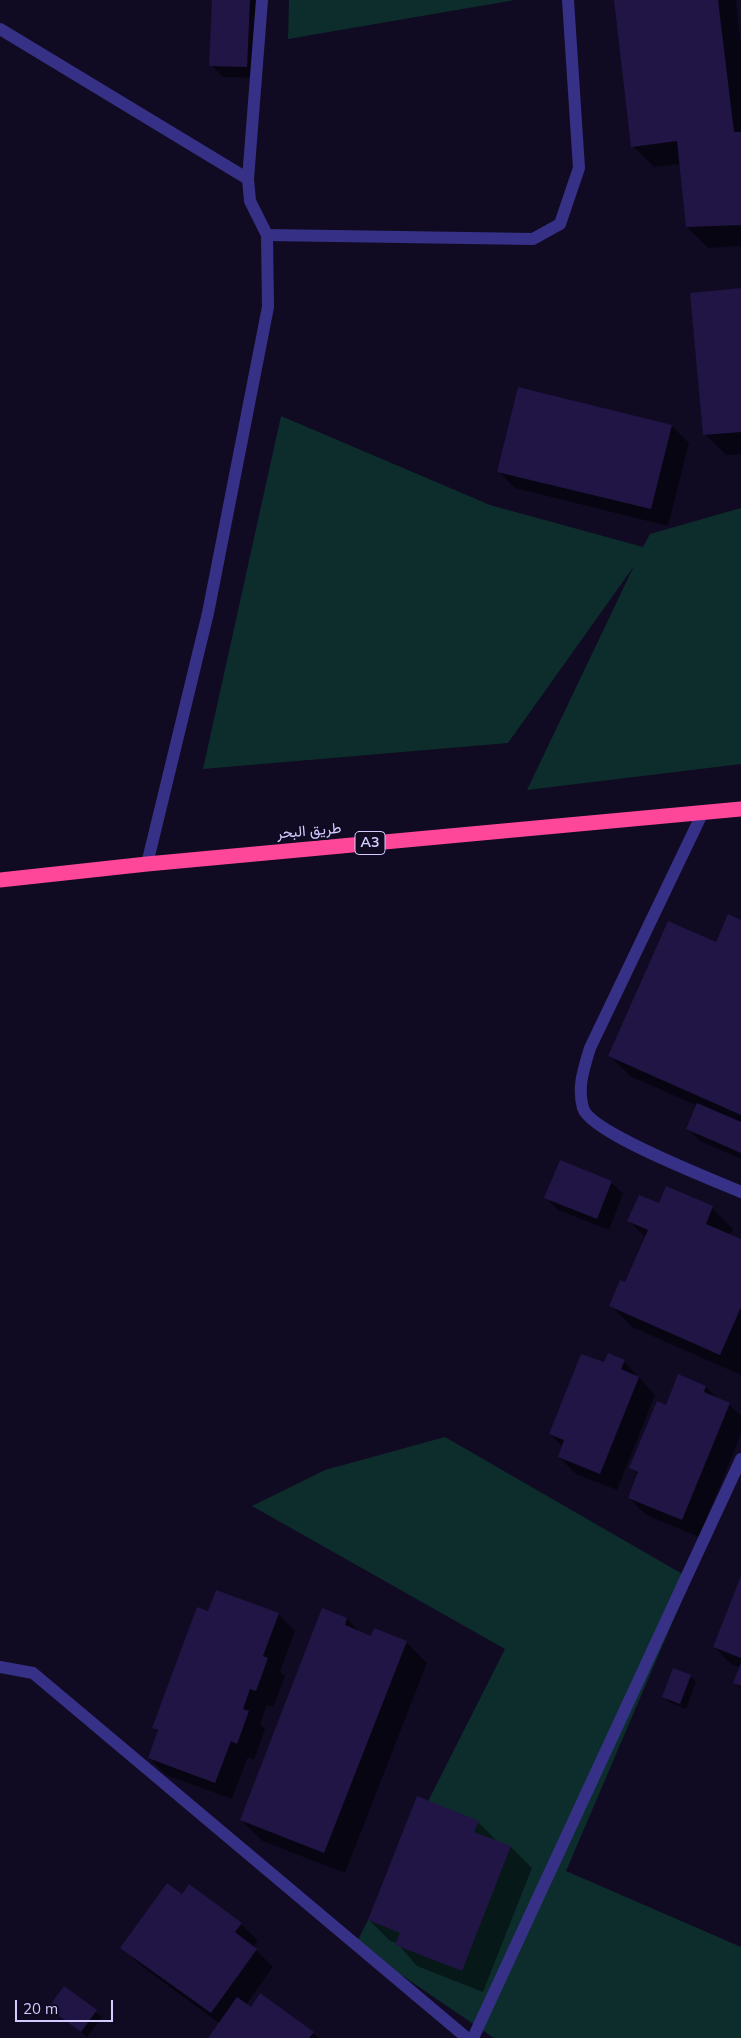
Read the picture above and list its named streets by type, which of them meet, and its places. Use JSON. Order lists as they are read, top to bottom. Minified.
{"streets":{"highway":["طريق البحر","A3"]},"scale_bar":"20 m"}
